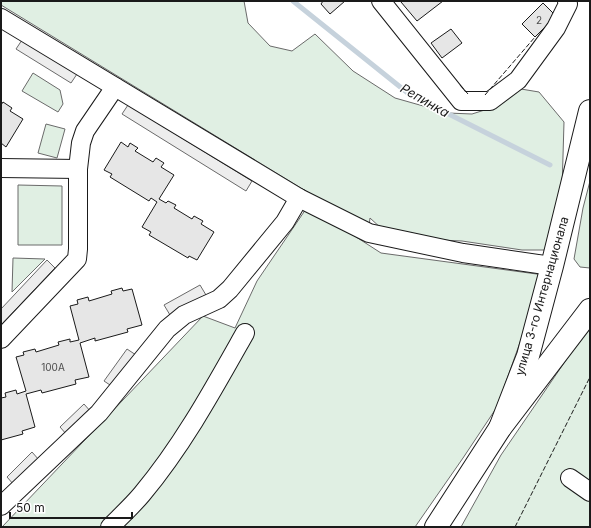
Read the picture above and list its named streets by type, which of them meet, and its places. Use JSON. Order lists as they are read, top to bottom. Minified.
{"streets":{"main road":["улица 3-го Интернационала"]},"water":["Репинка"],"house_numbers":["2","100А"],"scale_bar":"50 m"}
